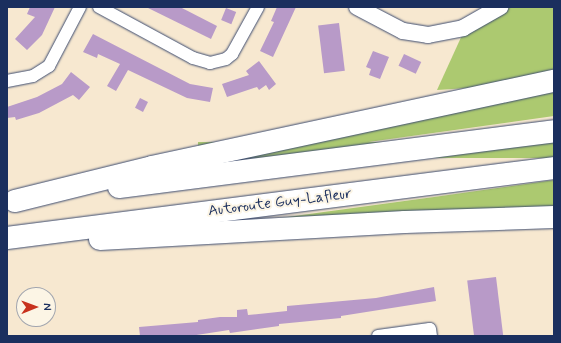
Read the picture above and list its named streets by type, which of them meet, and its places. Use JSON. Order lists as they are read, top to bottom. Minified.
{"streets":{"highway":["Autoroute Guy-Lafleur"]},"north":"right"}
